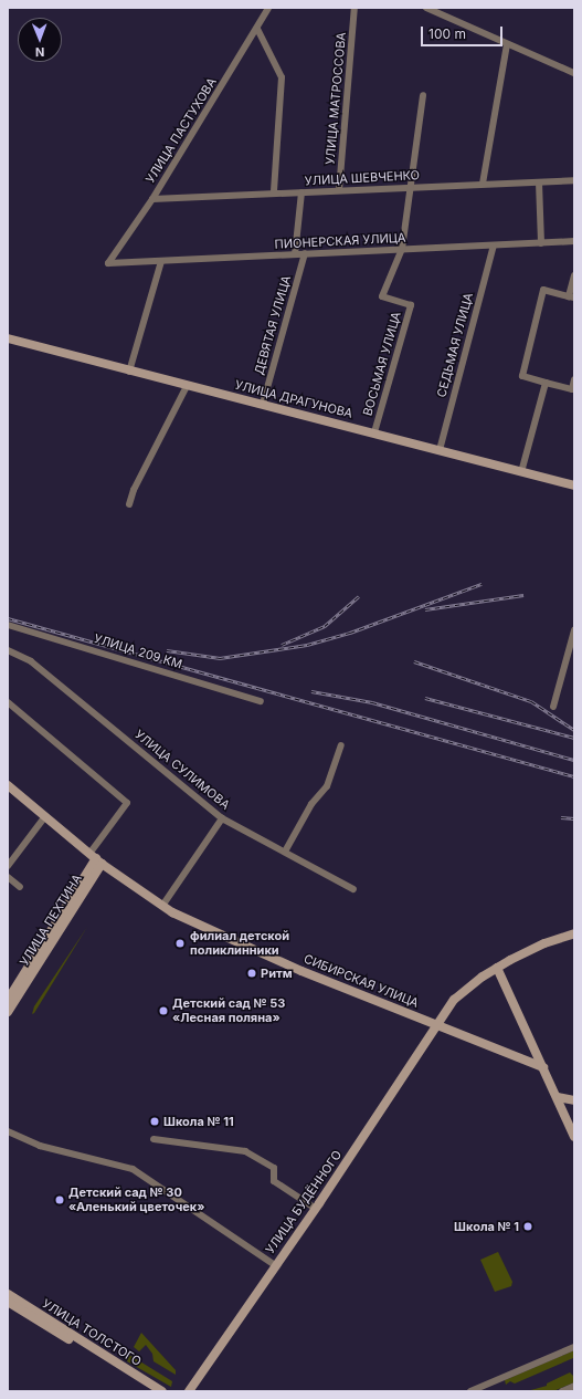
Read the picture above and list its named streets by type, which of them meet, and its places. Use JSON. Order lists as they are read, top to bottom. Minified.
{"streets":{"main road":["УЛИЦА ДРАГУНОВА","УЛИЦА ПЕХТИНА","СИБИРСКАЯ УЛИЦА","УЛИЦА БУДЁННОГО","УЛИЦА ТОЛСТОГО"],"street":["УЛИЦА МАТРОССОВА","УЛИЦА ПАСТУХОВА","УЛИЦА ШЕВЧЕНКО","ПИОНЕРСКАЯ УЛИЦА","ДЕВЯТАЯ УЛИЦА","СЕДЬМАЯ УЛИЦА","ВОСЬМАЯ УЛИЦА","УЛИЦА 209 КМ","УЛИЦА СУЛИМОВА"]},"crossings":[["УЛИЦА МАТРОССОВА","УЛИЦА ШЕВЧЕНКО"],["УЛИЦА ПАСТУХОВА","УЛИЦА ШЕВЧЕНКО"],["УЛИЦА ПАСТУХОВА","ПИОНЕРСКАЯ УЛИЦА"],["ПИОНЕРСКАЯ УЛИЦА","ДЕВЯТАЯ УЛИЦА"],["ПИОНЕРСКАЯ УЛИЦА","СЕДЬМАЯ УЛИЦА"],["ПИОНЕРСКАЯ УЛИЦА","ВОСЬМАЯ УЛИЦА"],["ДЕВЯТАЯ УЛИЦА","УЛИЦА ДРАГУНОВА"],["СЕДЬМАЯ УЛИЦА","УЛИЦА ДРАГУНОВА"],["ВОСЬМАЯ УЛИЦА","УЛИЦА ДРАГУНОВА"],["УЛИЦА ПЕХТИНА","СИБИРСКАЯ УЛИЦА"],["СИБИРСКАЯ УЛИЦА","УЛИЦА БУДЁННОГО"]],"places":["филиал детской поликлинники","Ритм","Детский сад № 53 «Лесная поляна»","Школа № 11","Детский сад № 30 «Аленький цветочек»","Школа № 1"],"scale_bar":"100 m","north":"bottom"}
